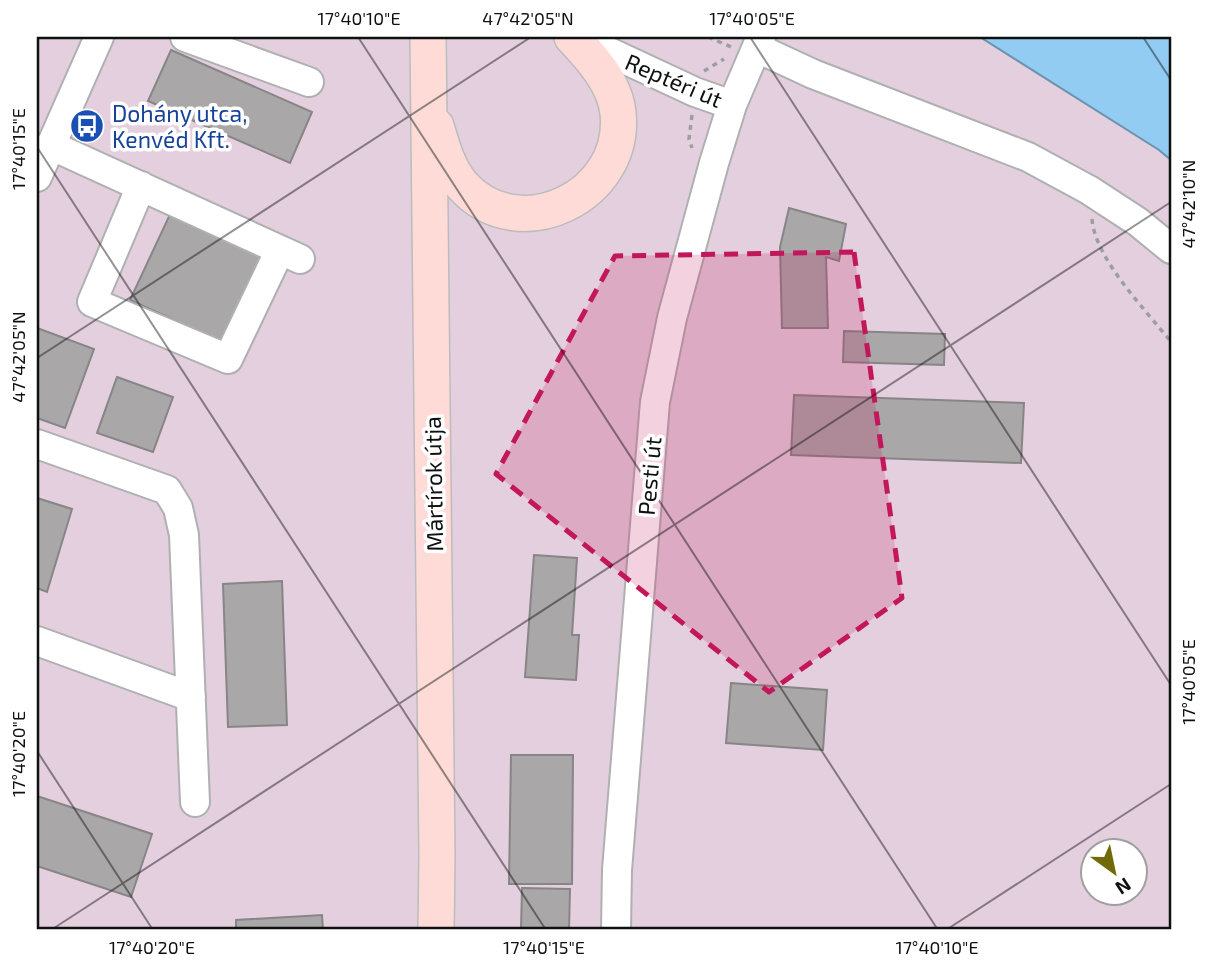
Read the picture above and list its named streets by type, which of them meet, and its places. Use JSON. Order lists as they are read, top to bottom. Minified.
{"streets":{"main road":["Mártírok útja"],"street":["Reptéri út","Pesti út"]},"crossings":[["Reptéri út","Pesti út"]],"places":{"bus stop":["Dohány utca, Kenvéd Kft."]},"north":"bottom right","coordinates":["17°40'10\"E","47°42'05\"N","17°40'05\"E","17°40'15\"E","47°42'10\"N","17°40'20\"E"]}
